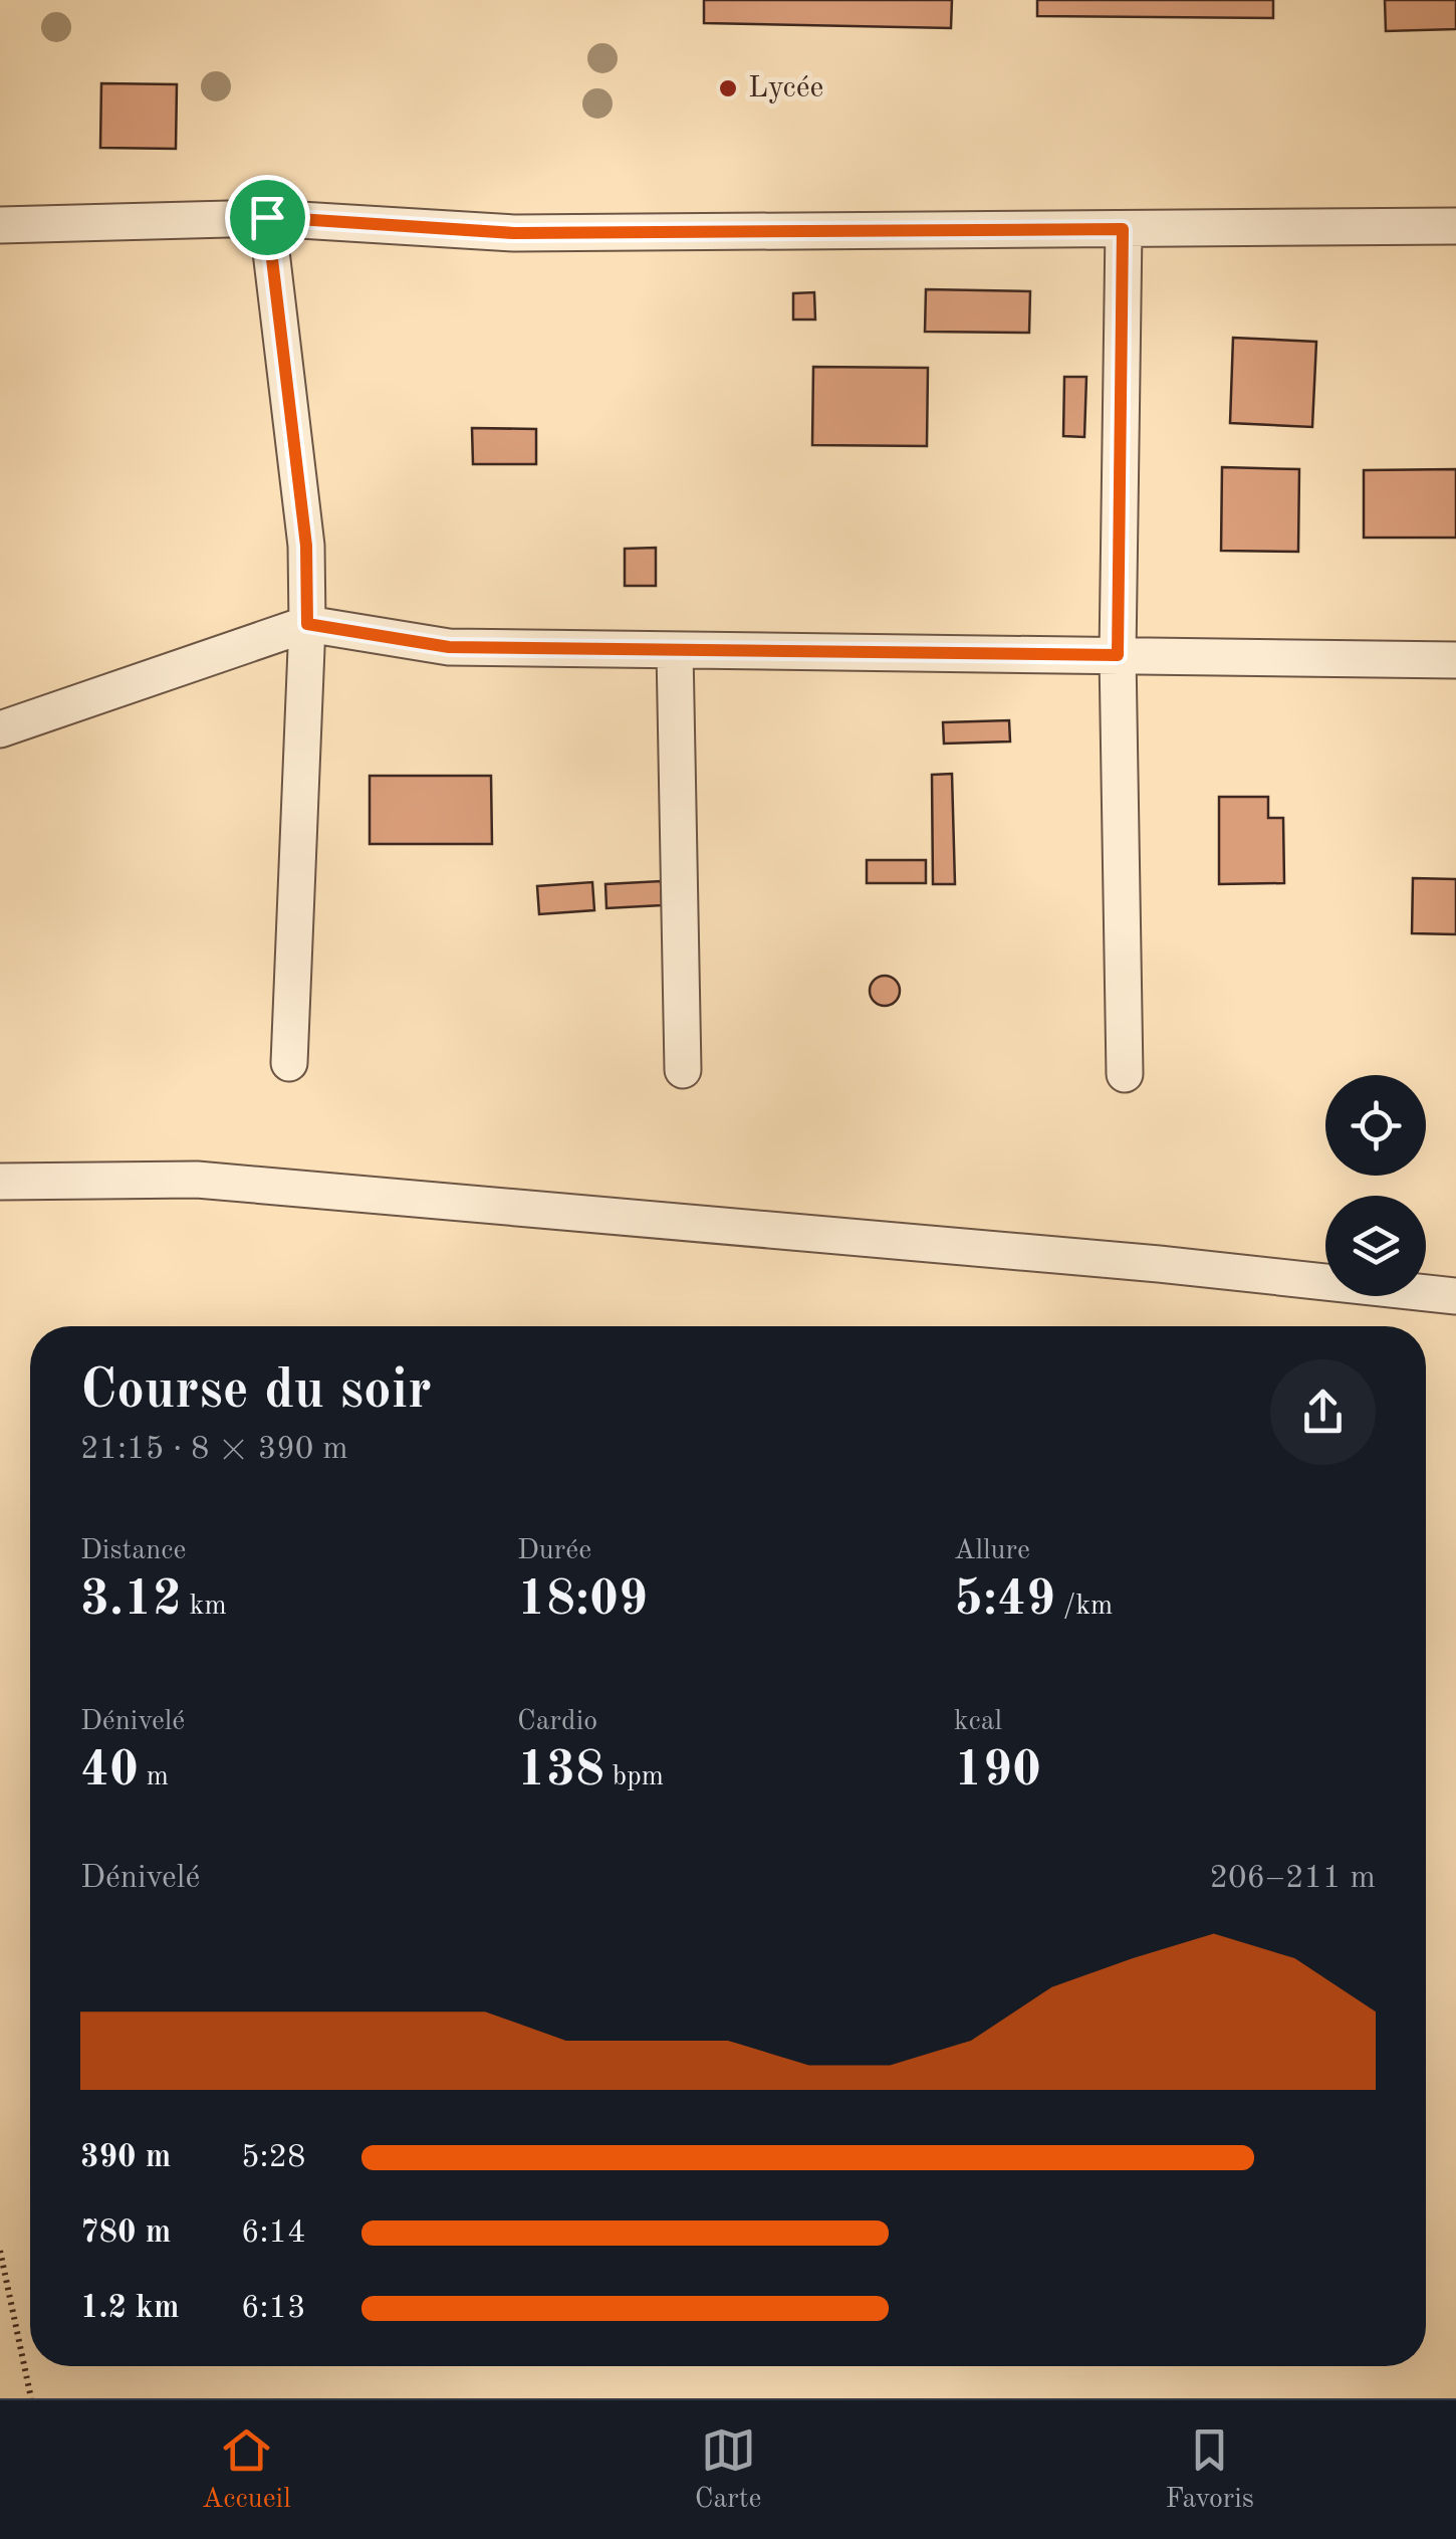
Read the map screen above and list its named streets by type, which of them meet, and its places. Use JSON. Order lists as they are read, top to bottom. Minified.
{"places":["Lycée"],"page":{"heading":["Course du soir","21:15 · 8 × 390 m"],"stats":[["Distance","3.12 km"],["Durée","18:09"],["Allure","5:49 /km"],["Dénivelé","40 m"],["Cardio","138 bpm"],["kcal","190"]],"chart":["Dénivelé","206–211 m"],"list":[{"name":"390 m","note":"5:28"},{"name":"780 m","note":"6:14"},{"name":"1.2 km","note":"6:13"}],"tabs":["Accueil","Carte","Favoris"]}}
